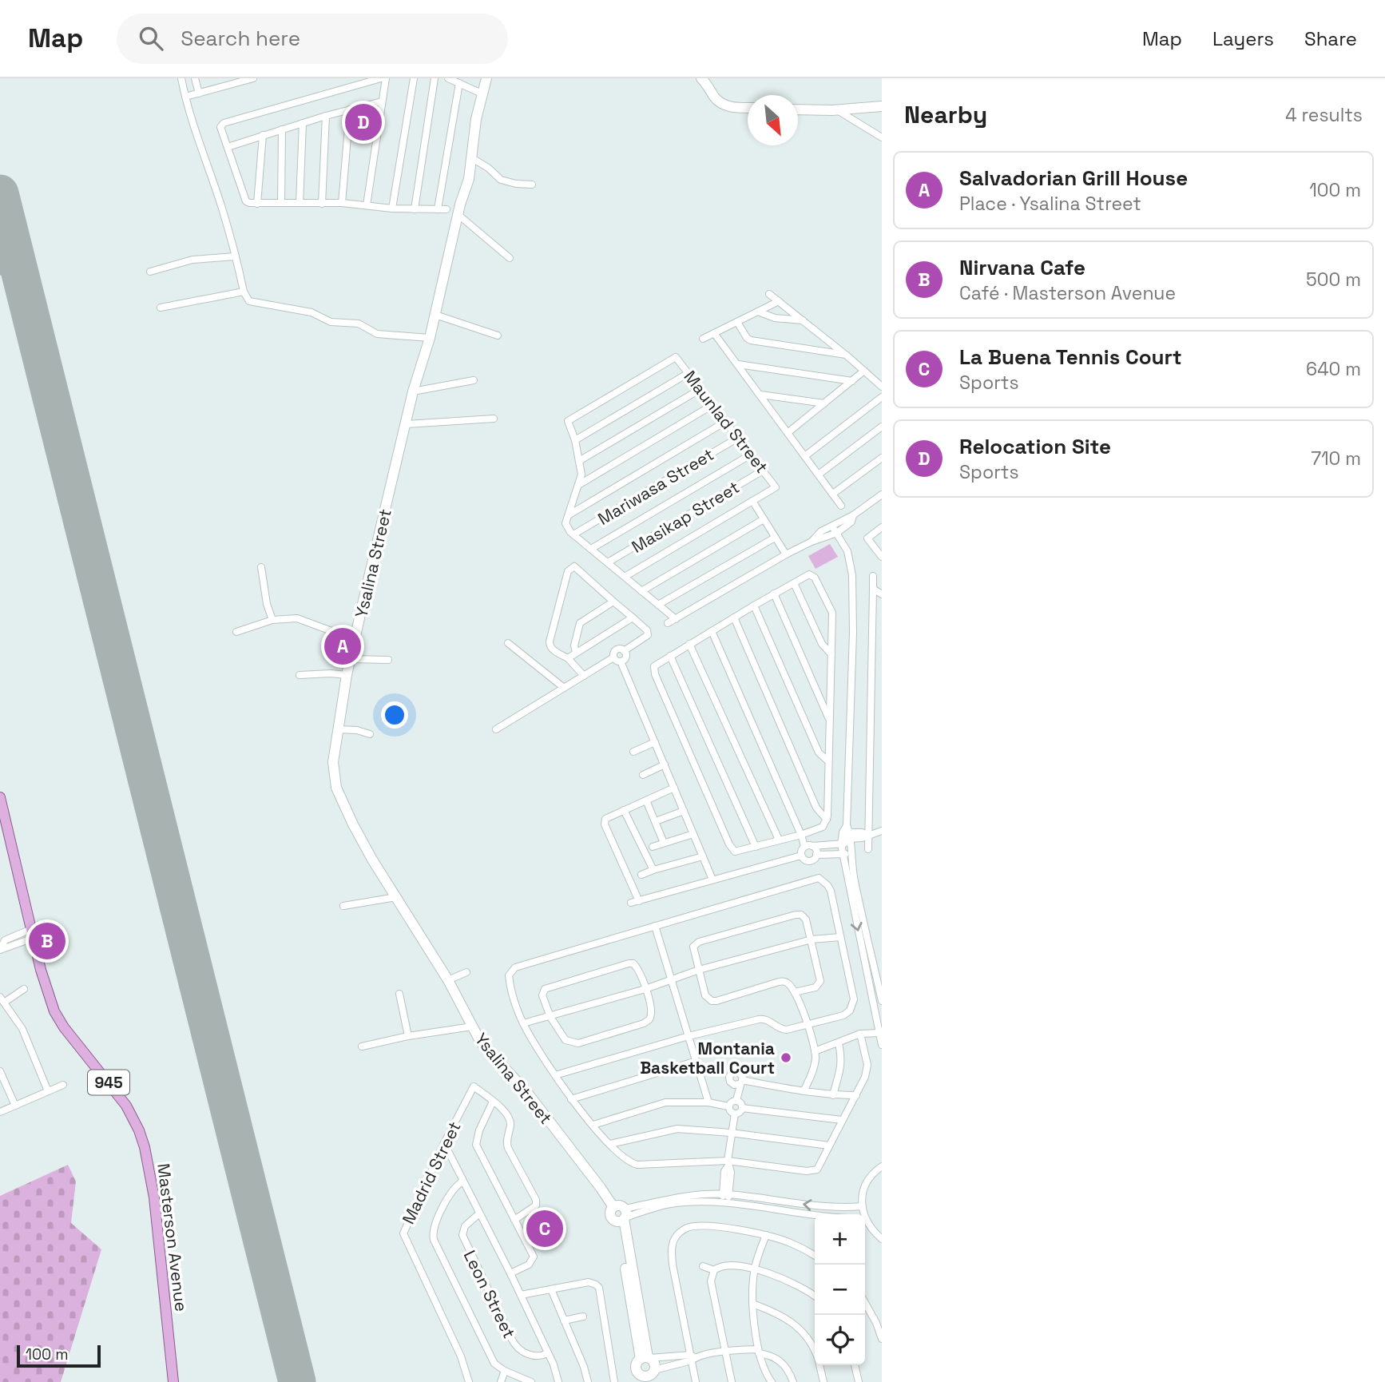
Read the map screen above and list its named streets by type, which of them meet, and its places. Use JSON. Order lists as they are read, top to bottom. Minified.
{"streets":{"main road":["945","Masterson Avenue"],"street":["Maunlad Street","Mariwasa Street","Masikap Street","Ysalina Street","Madrid Street","Leon Street"]},"crossings":[["Maunlad Street","Mariwasa Street"],["Maunlad Street","Masikap Street"]],"places":["Montania Basketball Court"],"scale_bar":"100 m","north":"bottom right","page":{"header":"Map","search":"Search here","nav":["Map","Layers","Share"],"heading":["Nearby","4 results"],"pins":["D","A","B","C"],"list":[{"mark":"A","name":"Salvadorian Grill House","note":"Place · Ysalina Street","value":"100 m"},{"mark":"B","name":"Nirvana Cafe","note":"Café · Masterson Avenue","value":"500 m"},{"mark":"C","name":"La Buena Tennis Court","note":"Sports","value":"640 m"},{"mark":"D","name":"Relocation Site","note":"Sports","value":"710 m"}],"map_buttons":["+","−"],"scale":"100 m"}}
